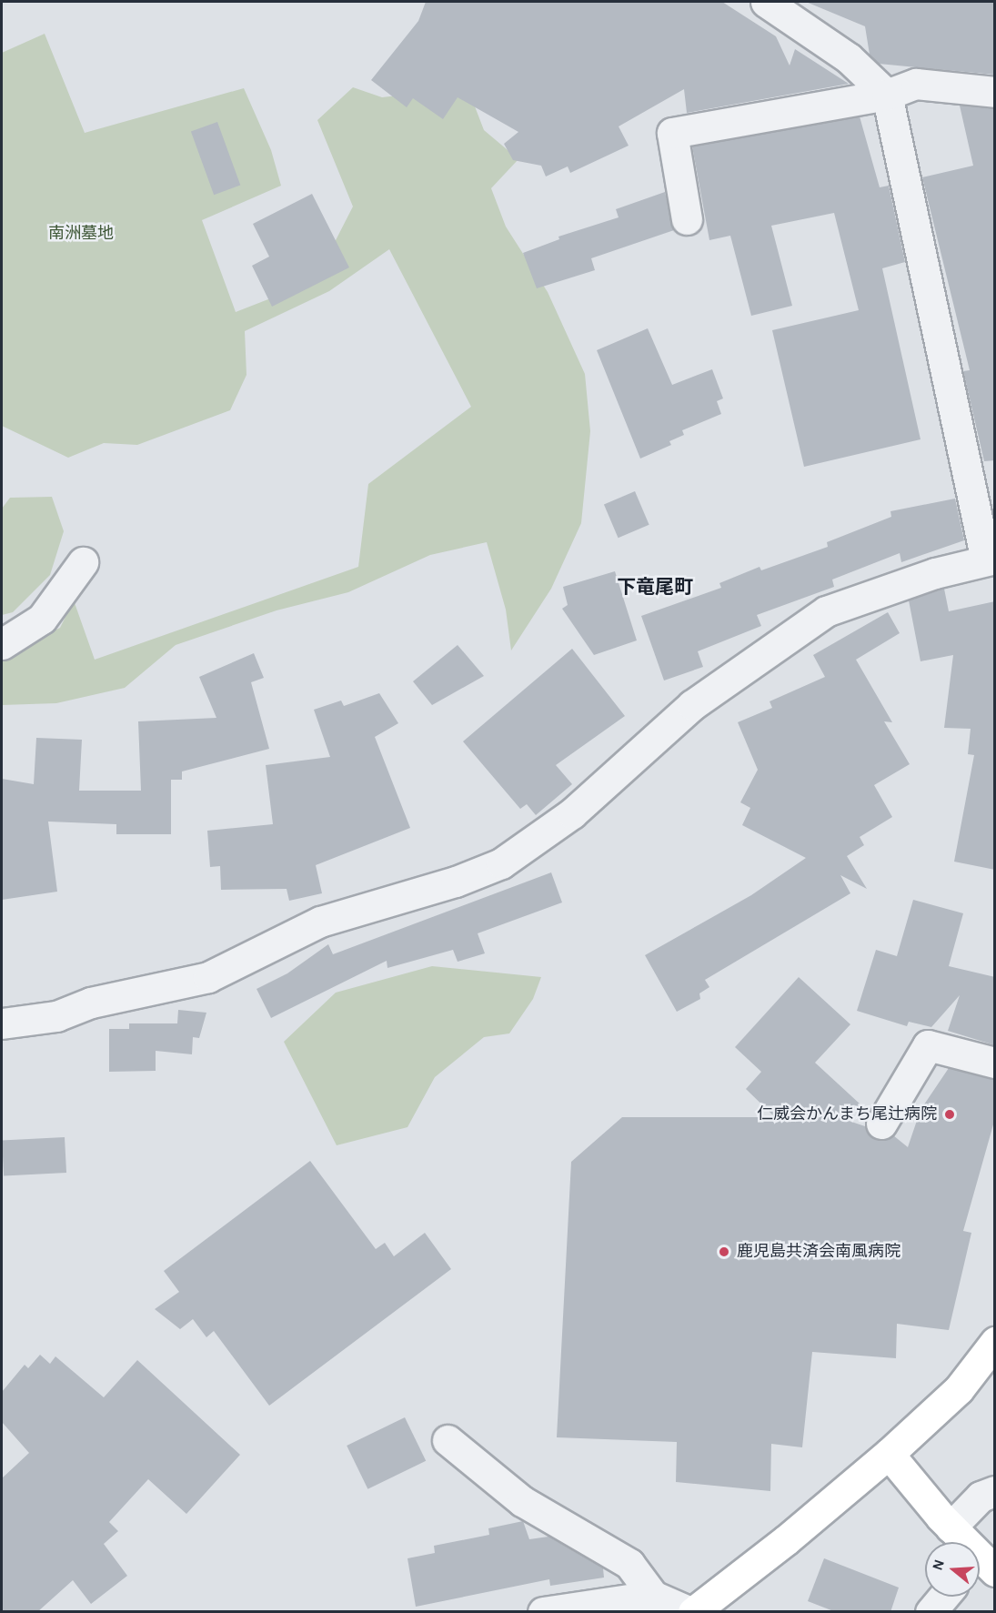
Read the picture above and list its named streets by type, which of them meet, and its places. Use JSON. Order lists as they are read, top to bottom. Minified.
{"districts":["下竜尾町"],"parks":["南洲墓地"],"places":["仁威会かんまち尾辻病院","鹿児島共済会南風病院"],"north":"left"}
